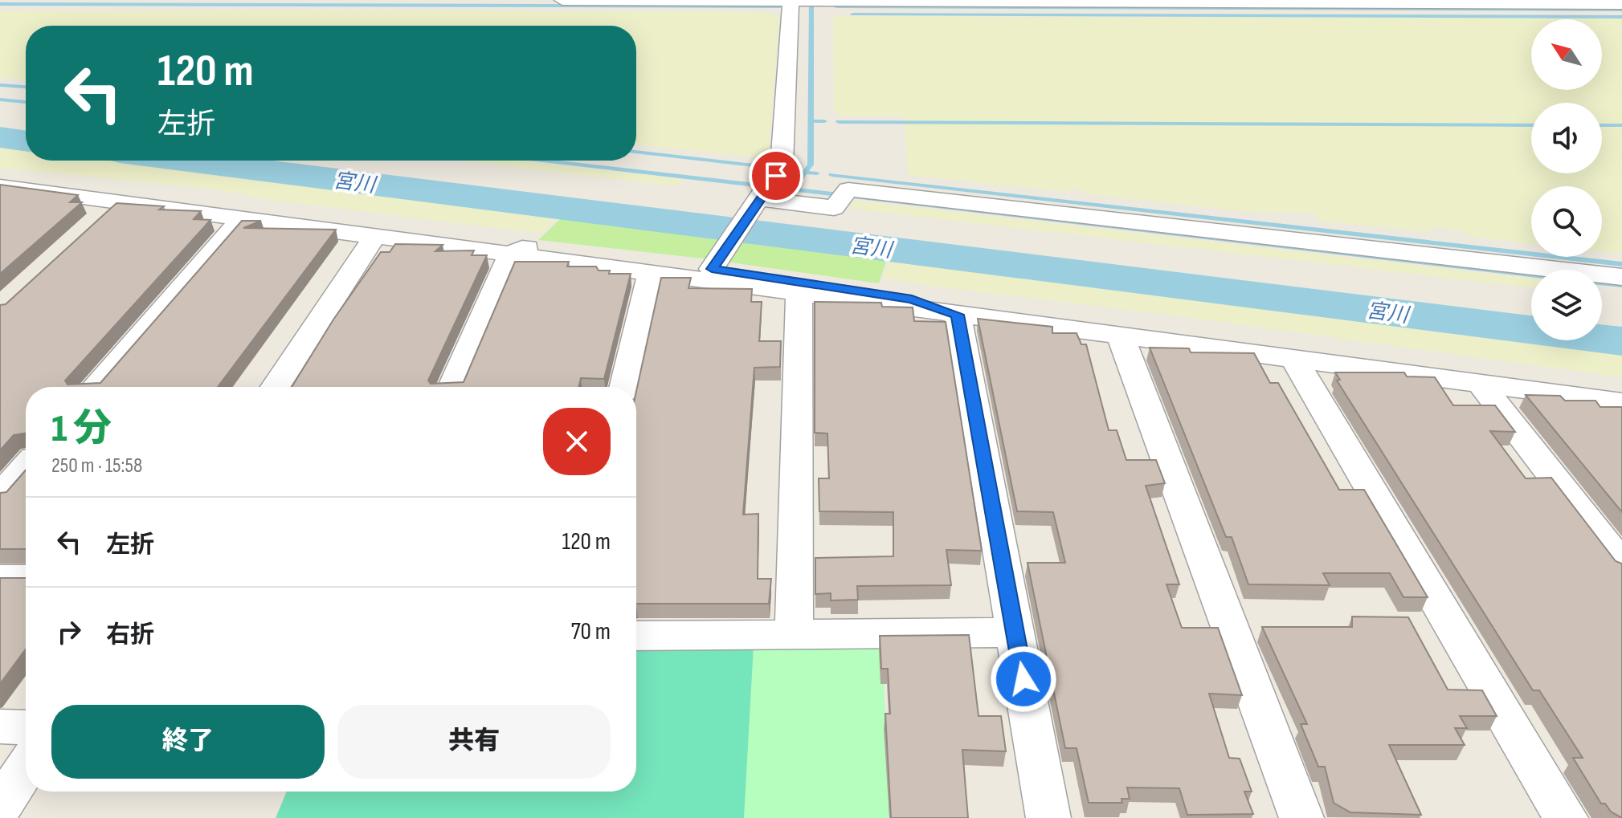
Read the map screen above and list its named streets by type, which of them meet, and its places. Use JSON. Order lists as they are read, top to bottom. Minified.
{"water":["宮川"],"north":"top left","page":{"turn":["120 m","左折"],"heading":["1 分","250 m · 15:58"],"list":[{"name":"左折","value":"120 m"},{"name":"右折","value":"70 m"}],"buttons":["終了","共有"]}}
